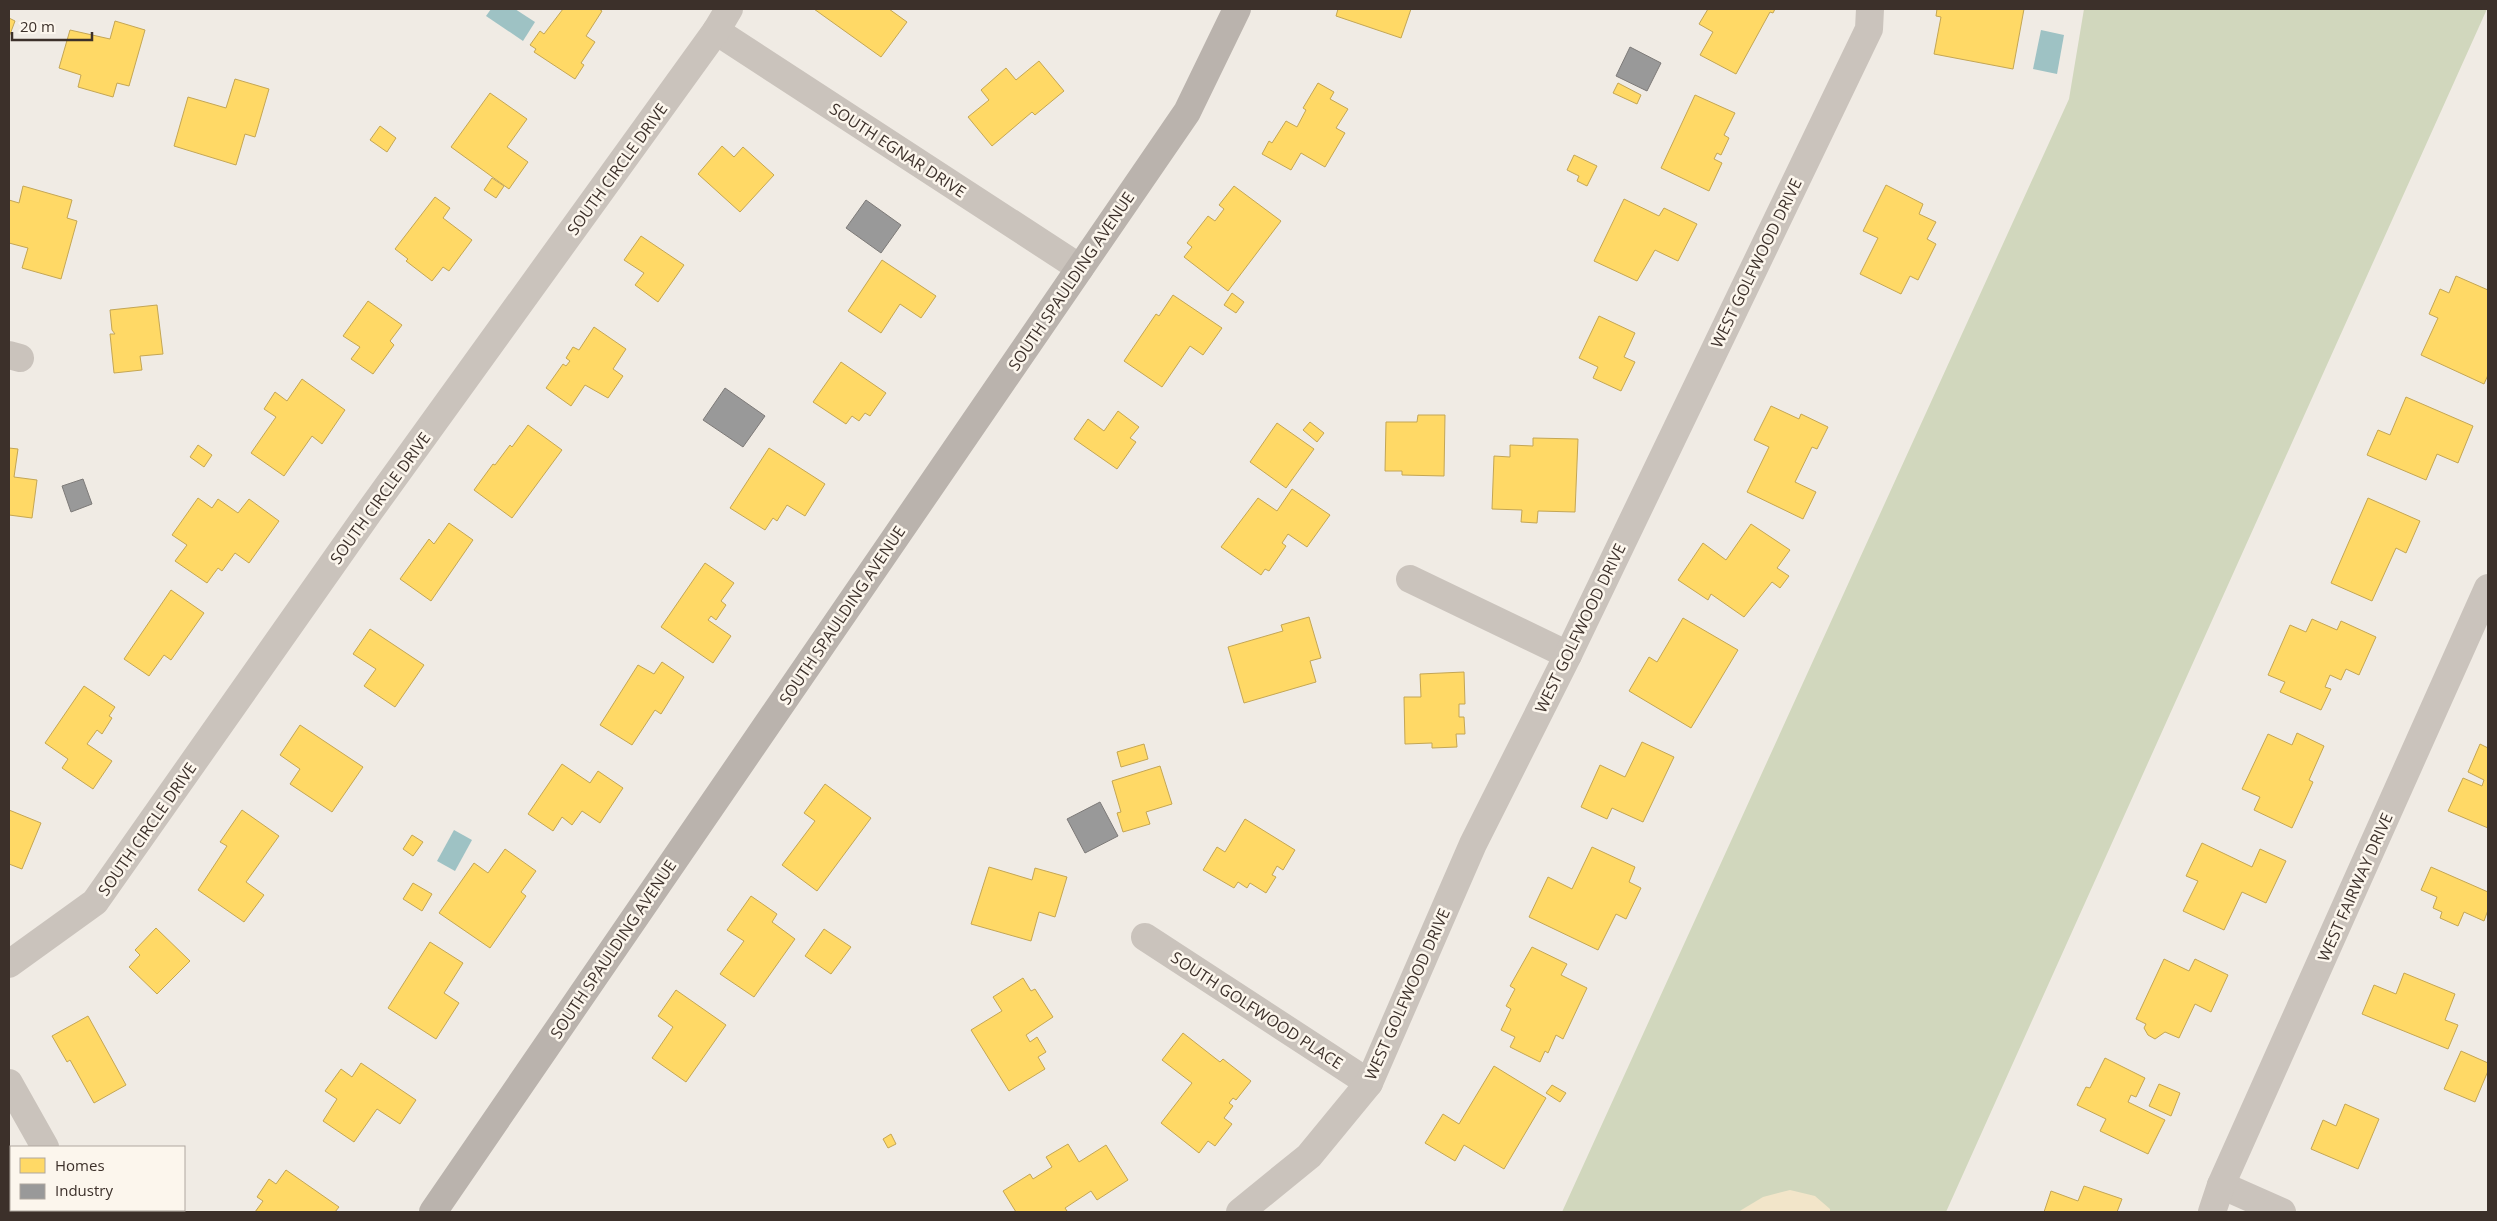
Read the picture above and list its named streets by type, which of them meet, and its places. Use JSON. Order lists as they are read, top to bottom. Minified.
{"streets":{"street":["SOUTH EGNAR DRIVE","SOUTH CIRCLE DRIVE","WEST GOLFWOOD DRIVE","SOUTH SPAULDING AVENUE","WEST FAIRWAY DRIVE","SOUTH GOLFWOOD PLACE"]},"crossings":[["SOUTH EGNAR DRIVE","SOUTH CIRCLE DRIVE"],["SOUTH EGNAR DRIVE","SOUTH SPAULDING AVENUE"],["WEST GOLFWOOD DRIVE","SOUTH GOLFWOOD PLACE"]],"legend":["Homes","Industry"],"scale_bar":"20 m"}
